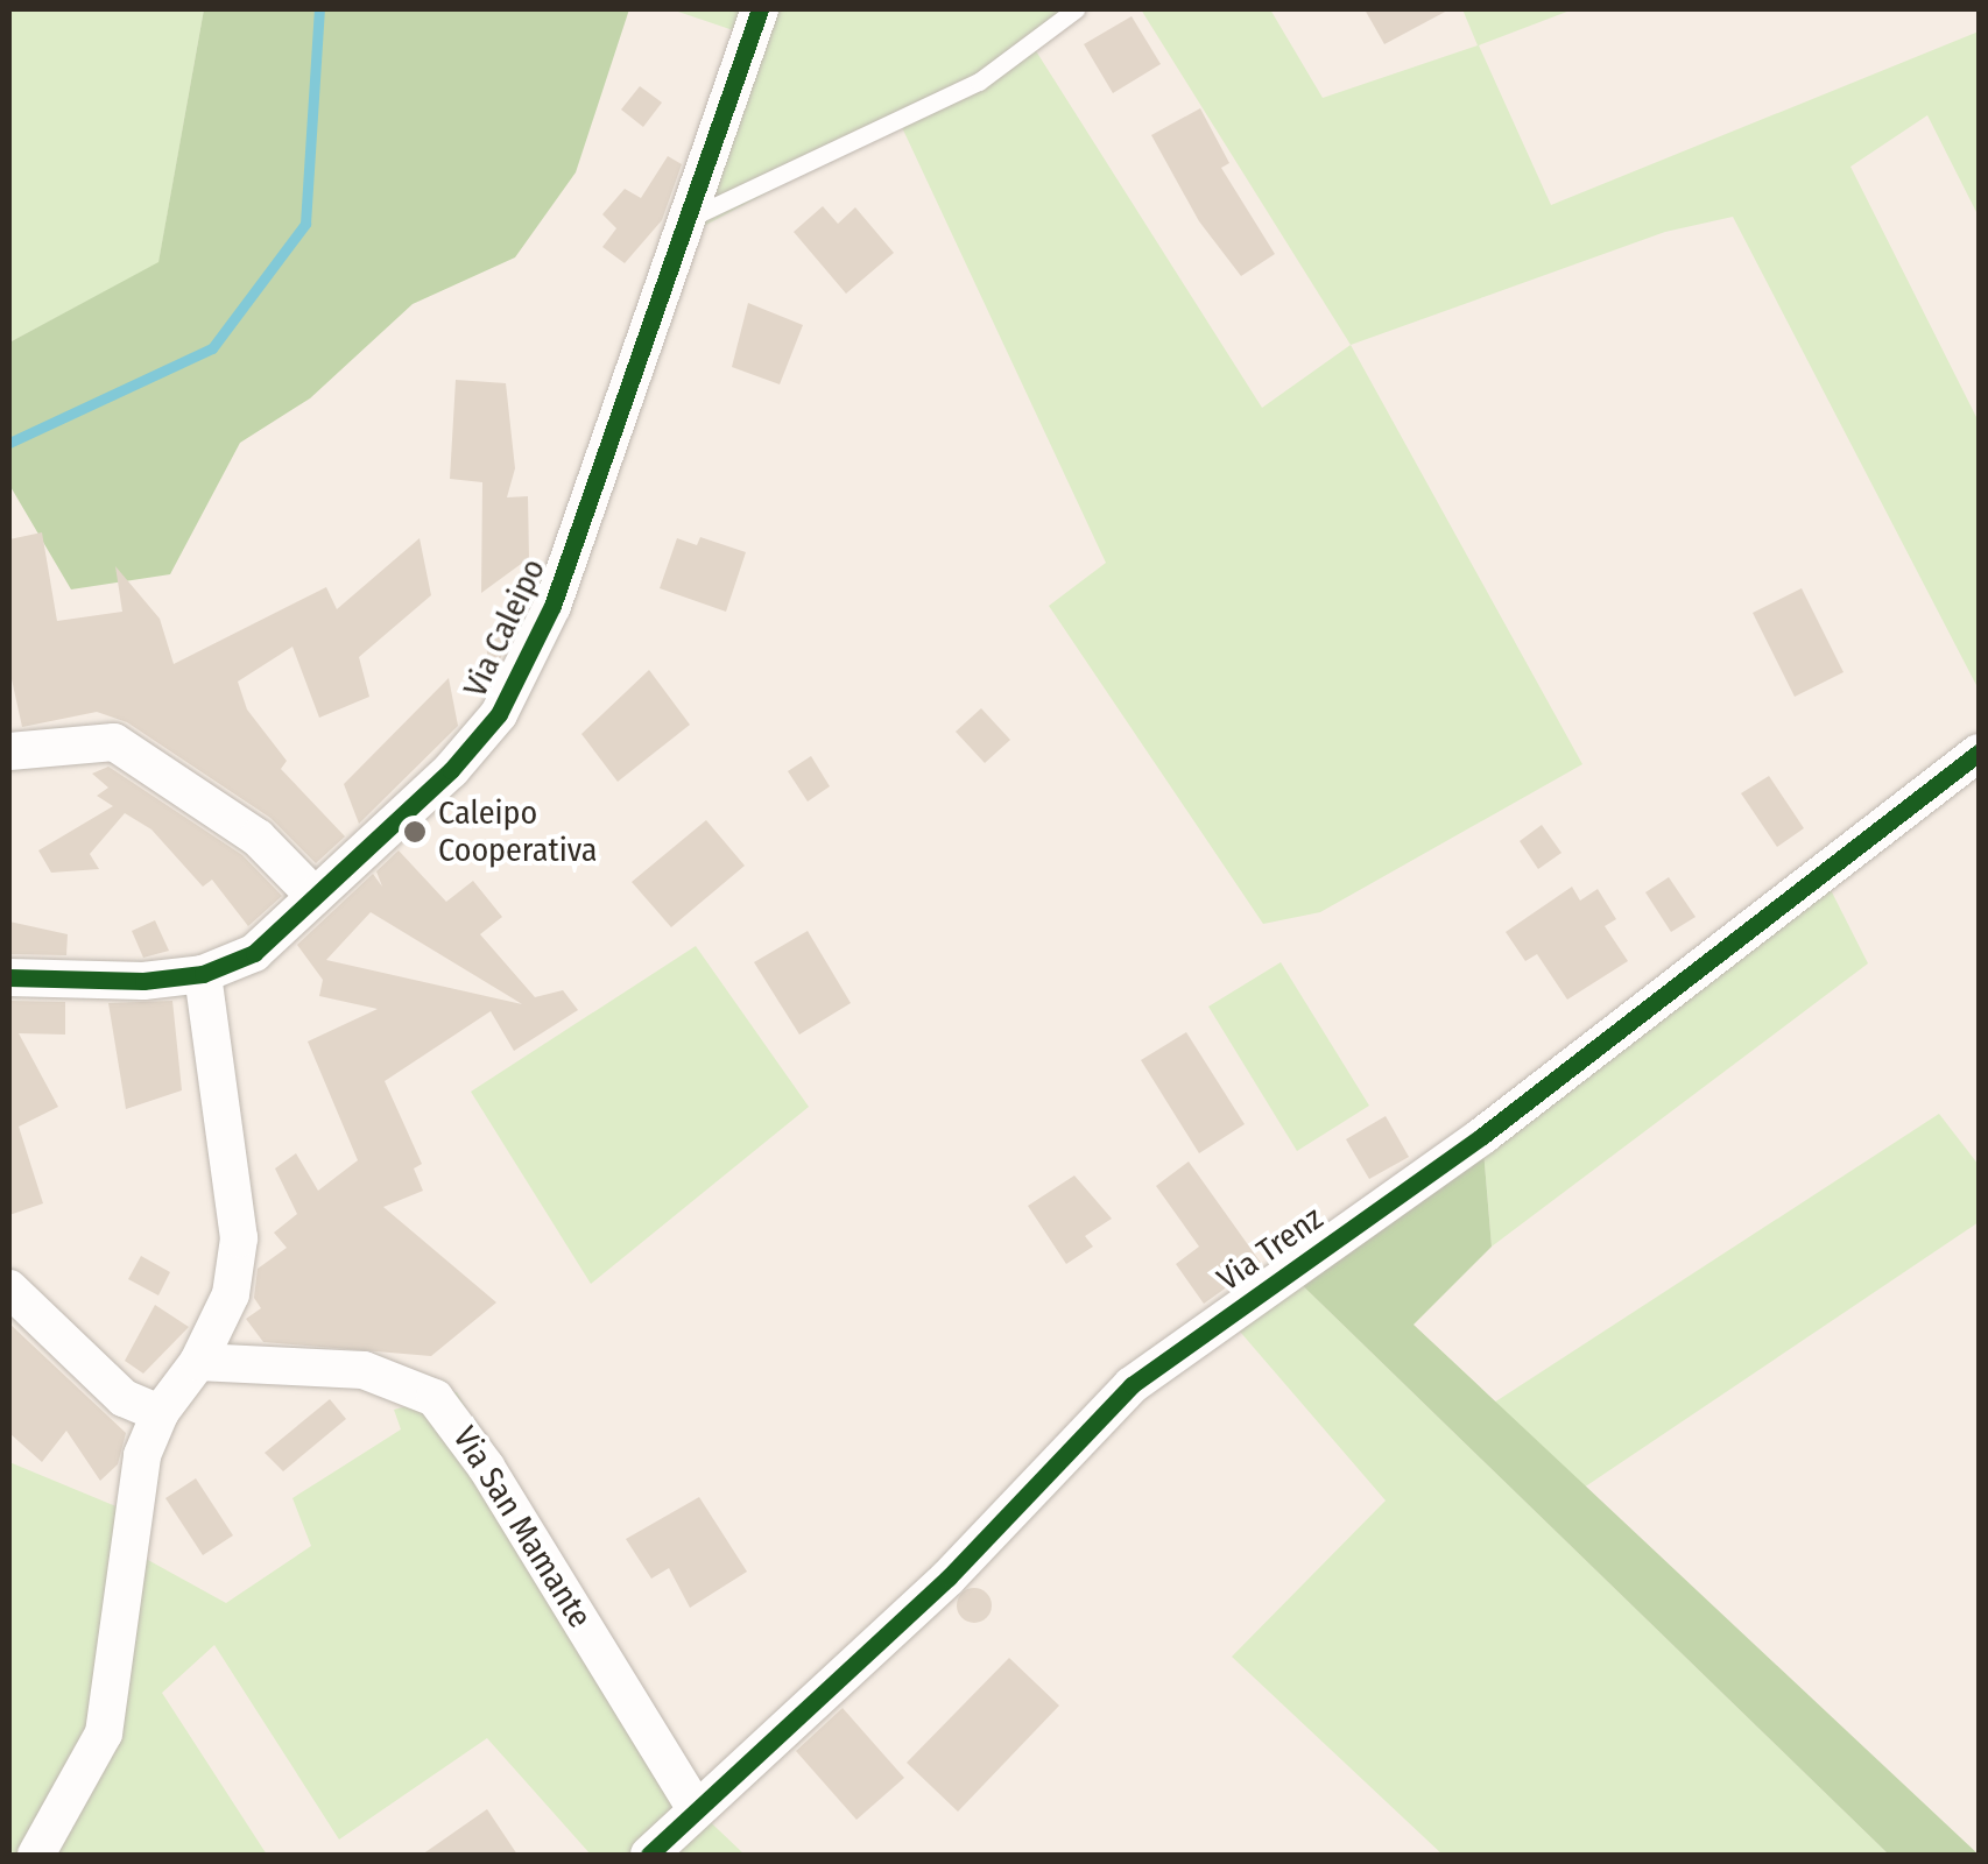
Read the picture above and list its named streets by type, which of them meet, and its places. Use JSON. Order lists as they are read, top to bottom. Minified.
{"streets":{"street":["Via Caleipo","Via Trenz","Via San Mamante"]},"crossings":[["Via Trenz","Via San Mamante"]],"places":["Caleipo Cooperativa"]}
